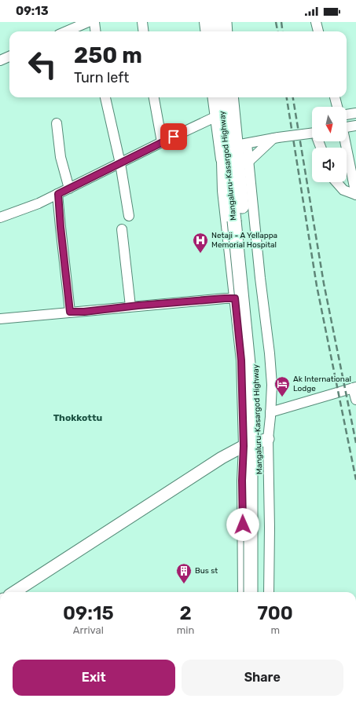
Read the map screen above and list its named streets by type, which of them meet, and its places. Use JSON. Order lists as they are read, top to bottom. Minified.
{"streets":{"highway":["Mangaluru-Kasargod Highway"]},"districts":["Thokkottu"],"places":{"hospital":["Netaji - A Yellappa Memorial Hospital"],"hotel":["Ak International Lodge"],"building":["Bus st"]},"north":"bottom","page":{"status":"09:13","turn":["250 m","Turn left"],"eta":["09:15","Arrival","2","min","700","m"],"buttons":["Exit","Share"]}}
